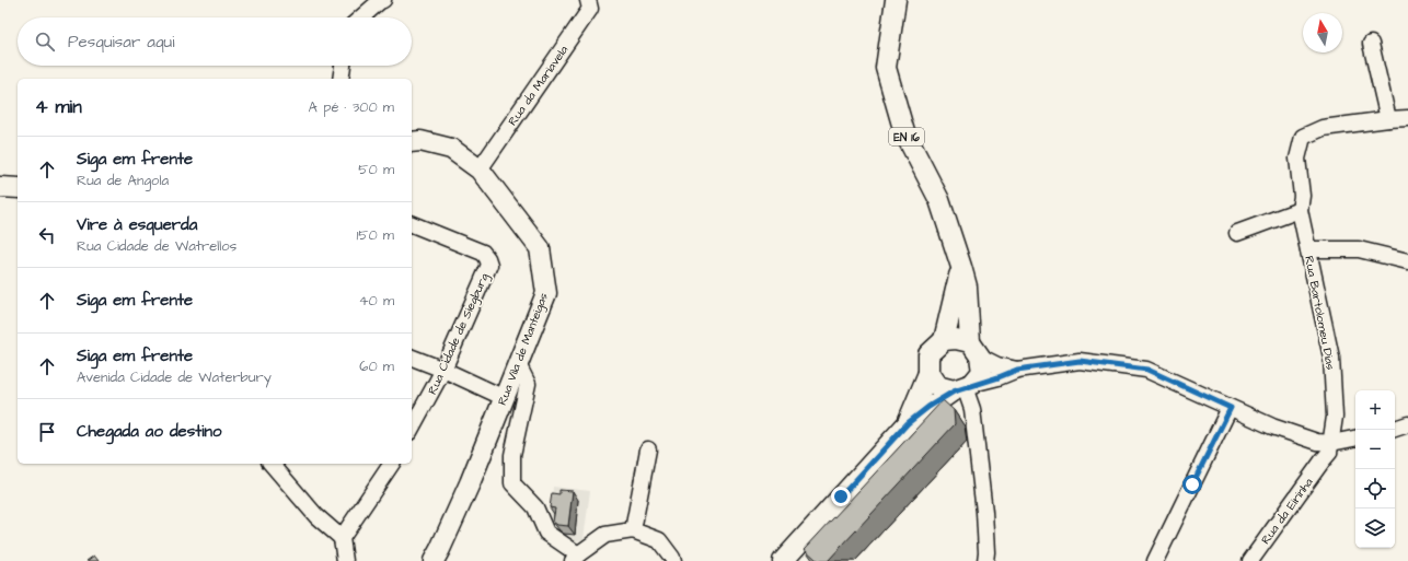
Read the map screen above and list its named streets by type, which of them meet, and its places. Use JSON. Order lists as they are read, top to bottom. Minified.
{"streets":{"main road":["EN 16","Rua Vila de Manteigas"],"street":["Rua da Mariavela","Rua Bartolomeu Dias","Rua Cidade de Siegburg","Rua da Eirinha"]},"crossings":[["Rua da Mariavela","Rua Vila de Manteigas"],["Rua Bartolomeu Dias","Rua da Eirinha"]],"north":"top","page":{"search":"Pesquisar aqui","heading":["4 min","A pé · 300 m"],"list":[["Siga em frente","Rua de Angola","50 m"],["Vire à esquerda","Rua Cidade de Watrellos","150 m"],["Siga em frente","40 m"],["Siga em frente","Avenida Cidade de Waterbury","60 m"],"Chegada ao destino"],"map_buttons":["+","−"]}}
